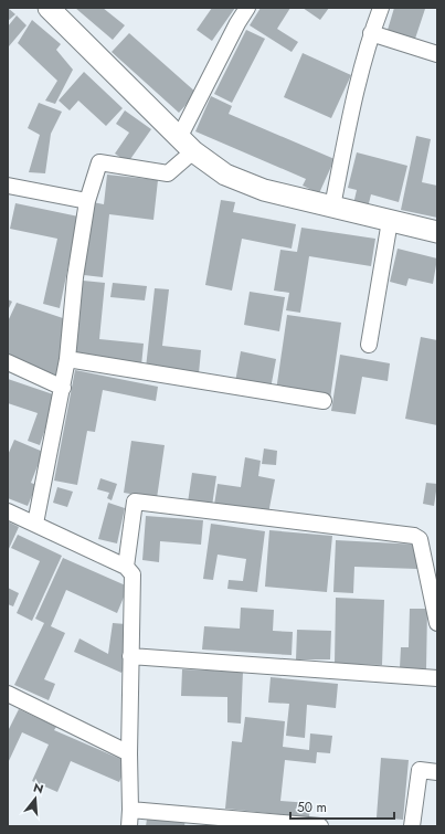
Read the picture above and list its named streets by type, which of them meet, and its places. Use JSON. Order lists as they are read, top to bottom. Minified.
{"scale_bar":"50 m","north":"top"}
